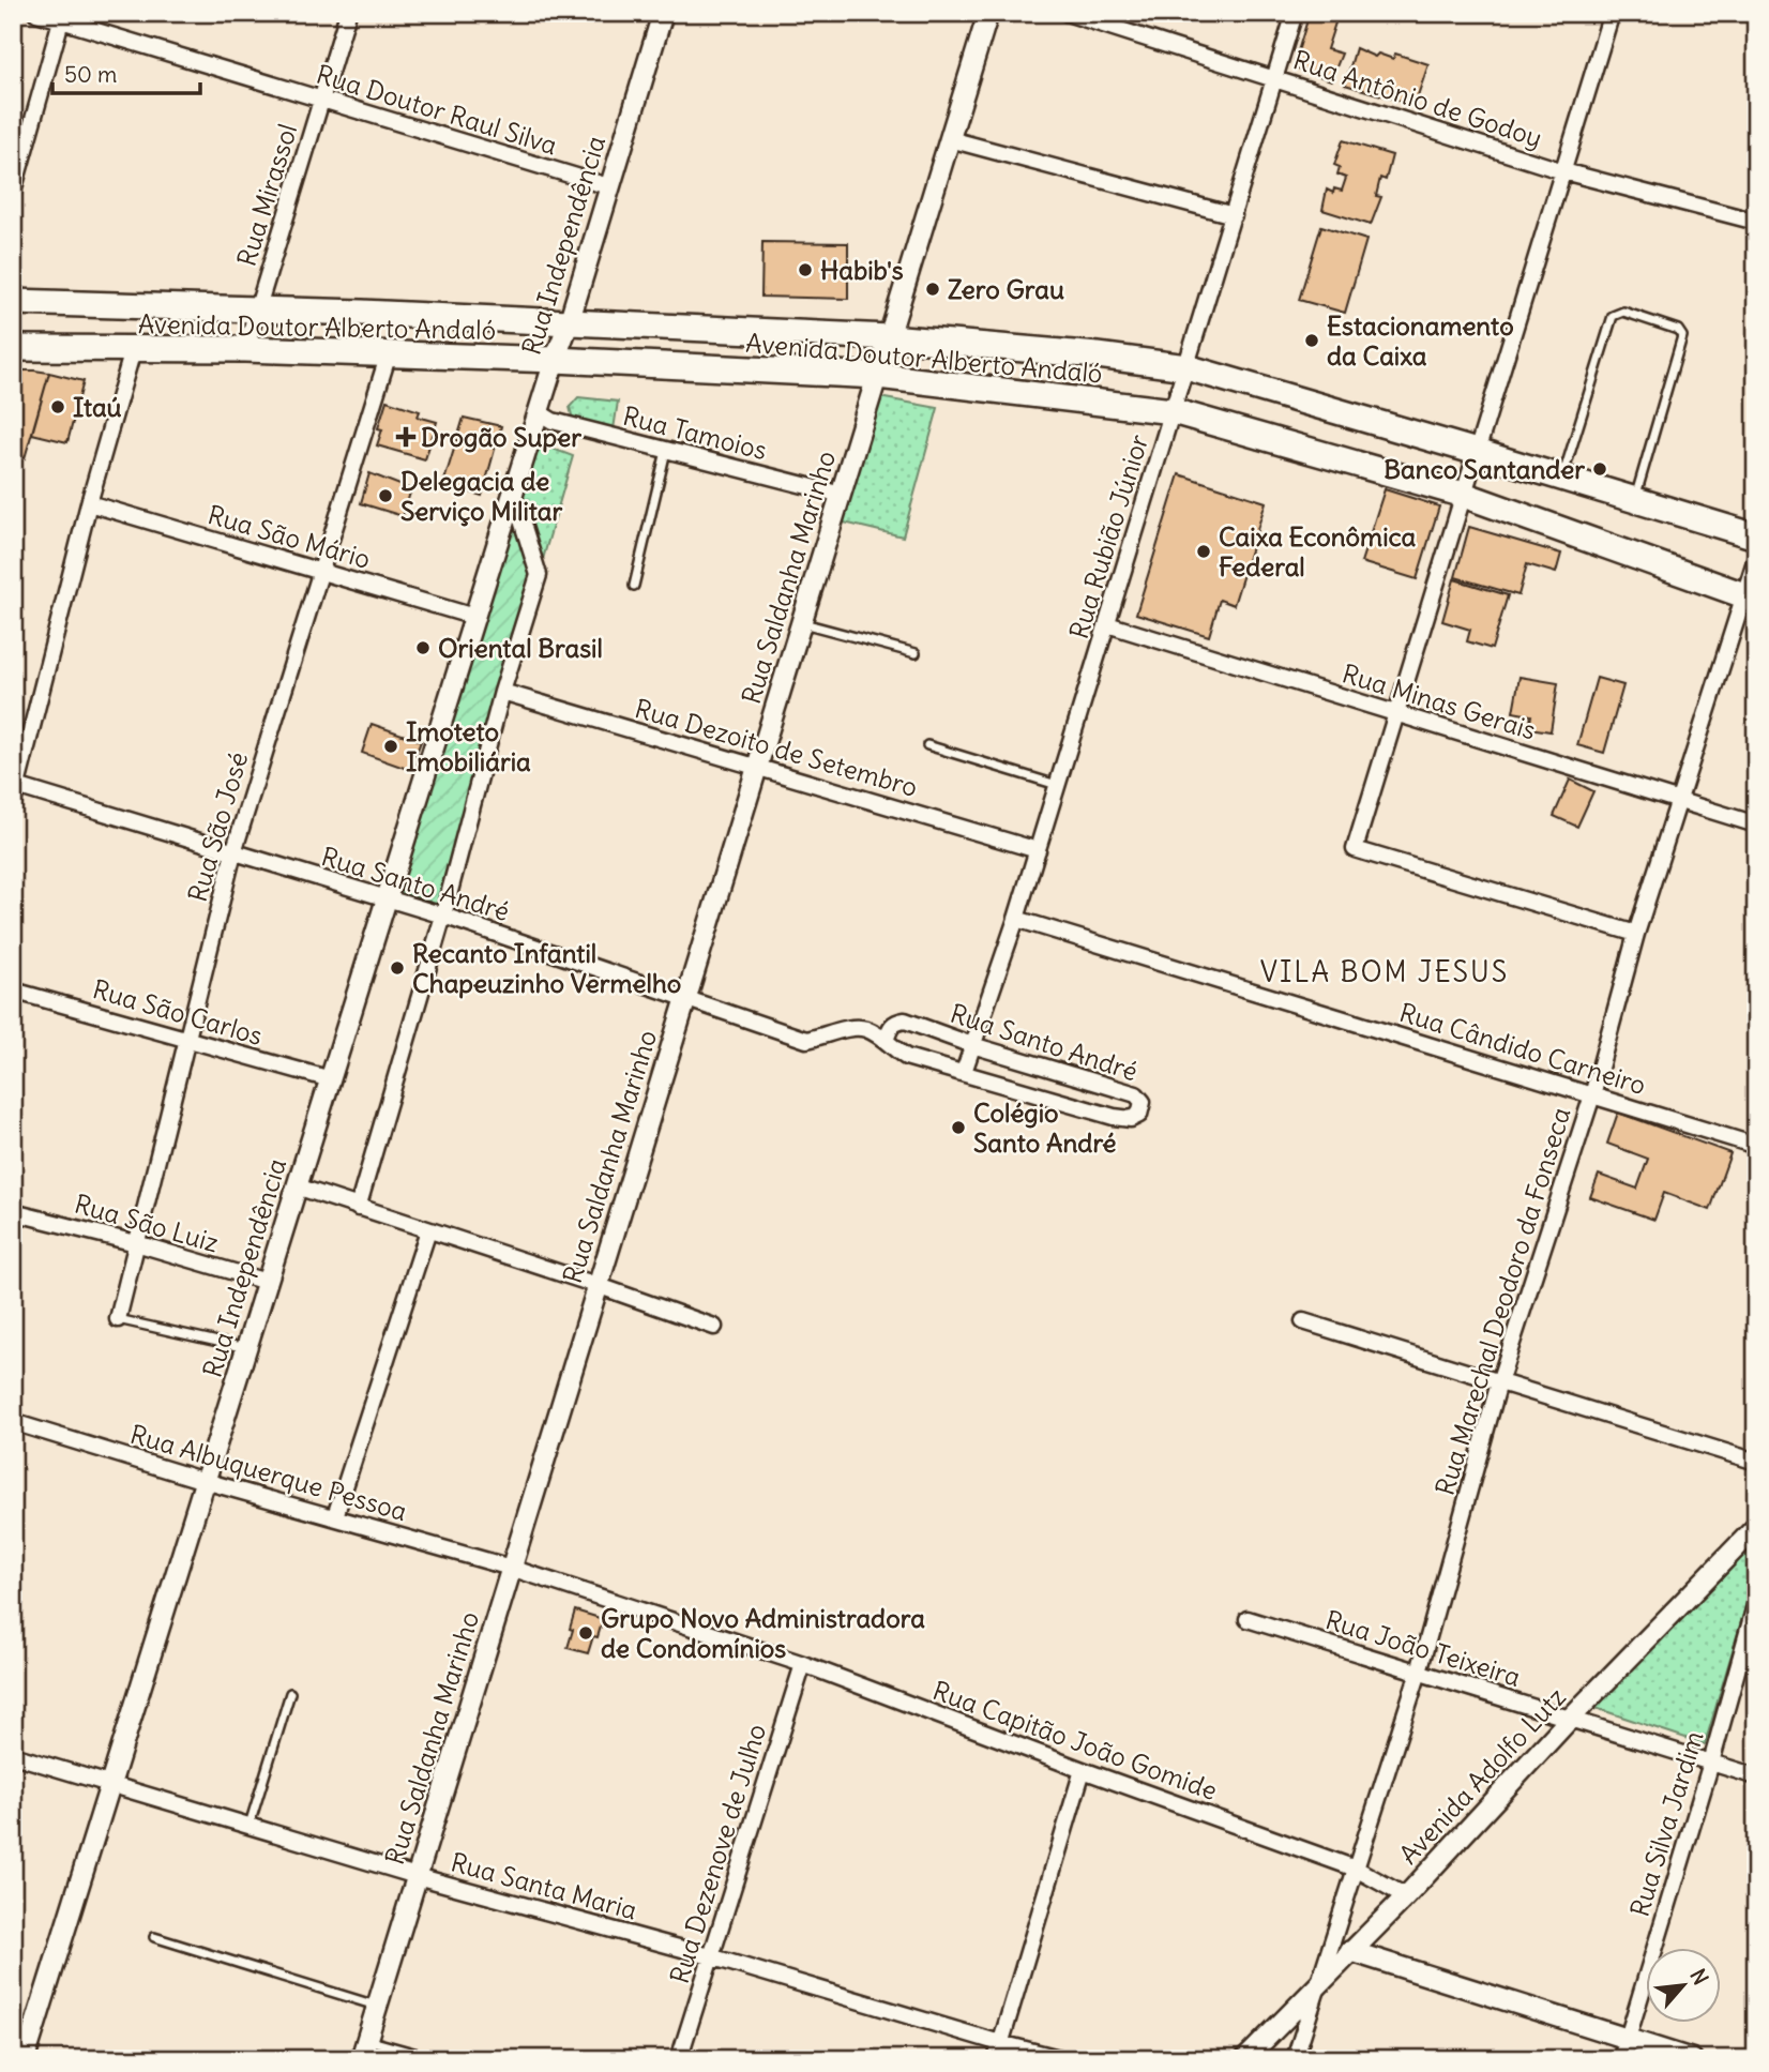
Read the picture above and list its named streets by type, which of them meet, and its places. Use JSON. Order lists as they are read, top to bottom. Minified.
{"streets":{"main road":["Avenida Doutor Alberto Andaló"],"street":["Rua Antônio de Godoy","Rua Doutor Raul Silva","Rua Mirassol","Rua Independência","Rua Tamoios","Rua São Mário","Rua Rubião Júnior","Rua Saldanha Marinho","Rua Minas Gerais","Rua Dezoito de Setembro","Rua São José","Rua Santo André","Rua São Carlos","Rua Cândido Carneiro","Rua São Luiz","Rua Marechal Deodoro da Fonseca","Rua Albuquerque Pessoa","Rua João Teixeira","Rua Capitão João Gomide","Avenida Adolfo Lutz","Rua Silva Jardim","Rua Dezenove de Julho","Rua Santa Maria"]},"crossings":[["Rua Antônio de Godoy","Rua Rubião Júnior"],["Rua Doutor Raul Silva","Rua Mirassol"],["Rua Doutor Raul Silva","Rua Independência"],["Rua Mirassol","Avenida Doutor Alberto Andaló"],["Rua Independência","Avenida Doutor Alberto Andaló"],["Rua Independência","Rua Tamoios"],["Rua Independência","Rua São Mário"],["Rua Independência","Rua Santo André"],["Rua Independência","Rua São Carlos"],["Rua Independência","Rua São Luiz"],["Rua Independência","Rua Albuquerque Pessoa"],["Rua Independência","Rua Santa Maria"],["Avenida Doutor Alberto Andaló","Rua Rubião Júnior"],["Avenida Doutor Alberto Andaló","Rua Saldanha Marinho"],["Avenida Doutor Alberto Andaló","Rua São José"],["Avenida Doutor Alberto Andaló","Rua Marechal Deodoro da Fonseca"],["Rua Tamoios","Rua Saldanha Marinho"],["Rua São Mário","Rua São José"],["Rua Rubião Júnior","Rua Minas Gerais"],["Rua Rubião Júnior","Rua Dezoito de Setembro"],["Rua Rubião Júnior","Rua Santo André"],["Rua Rubião Júnior","Rua Cândido Carneiro"],["Rua Saldanha Marinho","Rua Dezoito de Setembro"],["Rua Saldanha Marinho","Rua Santo André"],["Rua Saldanha Marinho","Rua Albuquerque Pessoa"],["Rua Saldanha Marinho","Rua Capitão João Gomide"],["Rua Saldanha Marinho","Rua Santa Maria"],["Rua Minas Gerais","Rua Marechal Deodoro da Fonseca"],["Rua São José","Rua Santo André"],["Rua São José","Rua São Carlos"],["Rua São José","Rua São Luiz"],["Rua Cândido Carneiro","Rua Marechal Deodoro da Fonseca"],["Rua Marechal Deodoro da Fonseca","Rua João Teixeira"],["Rua Marechal Deodoro da Fonseca","Rua Capitão João Gomide"],["Rua Marechal Deodoro da Fonseca","Avenida Adolfo Lutz"],["Rua Albuquerque Pessoa","Rua Capitão João Gomide"],["Rua João Teixeira","Avenida Adolfo Lutz"],["Rua João Teixeira","Rua Silva Jardim"],["Rua Capitão João Gomide","Avenida Adolfo Lutz"],["Rua Capitão João Gomide","Rua Dezenove de Julho"],["Rua Dezenove de Julho","Rua Santa Maria"]],"districts":["VILA BOM JESUS"],"places":{"other":["Habib's","Zero Grau","Estacionamento da Caixa","Itaú","Banco Santander","Delegacia de Serviço Militar","Caixa Econômica Federal","Oriental Brasil","Imoteto Imobiliária","Recanto Infantil Chapeuzinho Vermelho","Colégio Santo André","Grupo Novo Administradora de Condomínios"],"health":["Drogão Super"]},"scale_bar":"50 m","north":"top right"}
